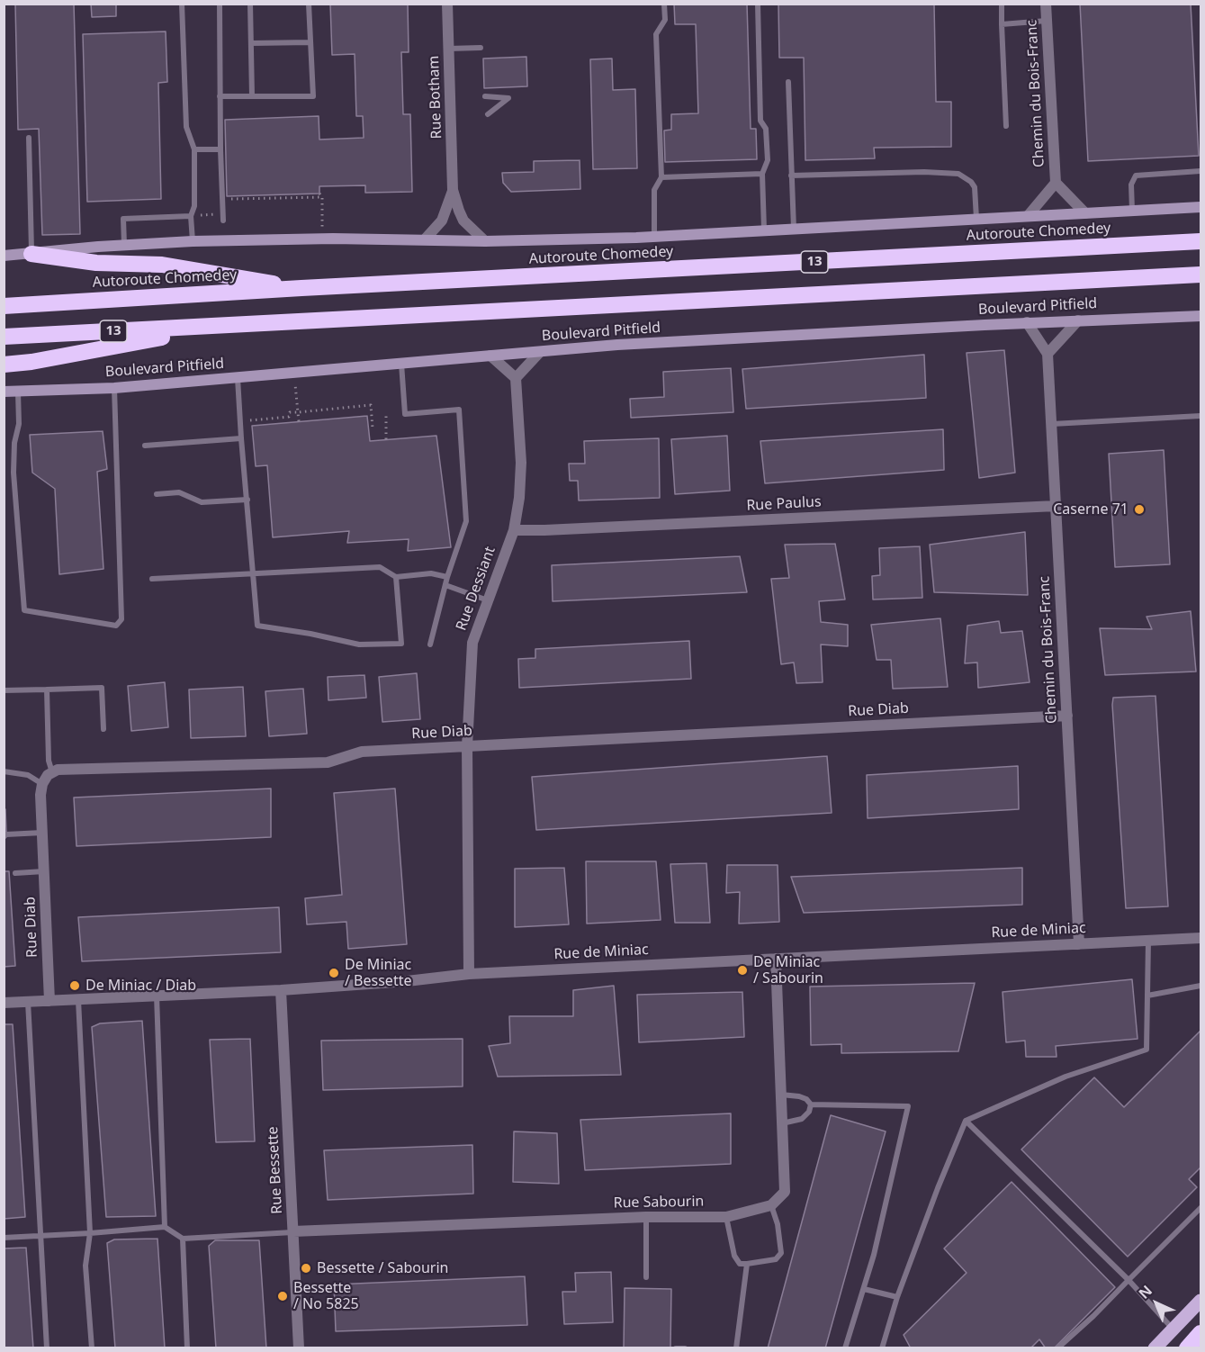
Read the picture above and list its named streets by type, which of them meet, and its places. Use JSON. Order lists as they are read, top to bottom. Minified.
{"streets":{"highway":["Autoroute Chomedey","13"],"main road":["Boulevard Pitfield"],"street":["Chemin du Bois-Franc","Rue Botham","Rue Paulus","Rue Dessiant","Rue Diab","Rue de Miniac","Rue Bessette","Rue Sabourin"]},"crossings":[["Chemin du Bois-Franc","Rue Paulus"],["Chemin du Bois-Franc","Rue Diab"],["Chemin du Bois-Franc","Rue de Miniac"],["Rue Paulus","Rue Dessiant"],["Rue Dessiant","Rue Diab"],["Rue Dessiant","Rue de Miniac"],["Rue Diab","Rue de Miniac"],["Rue de Miniac","Rue Bessette"],["Rue Bessette","Rue Sabourin"]],"places":["Caserne 71","De Miniac / Sabourin","De Miniac / Bessette","De Miniac / Diab","Bessette / Sabourin","Bessette / No 5825"],"north":"top left"}
